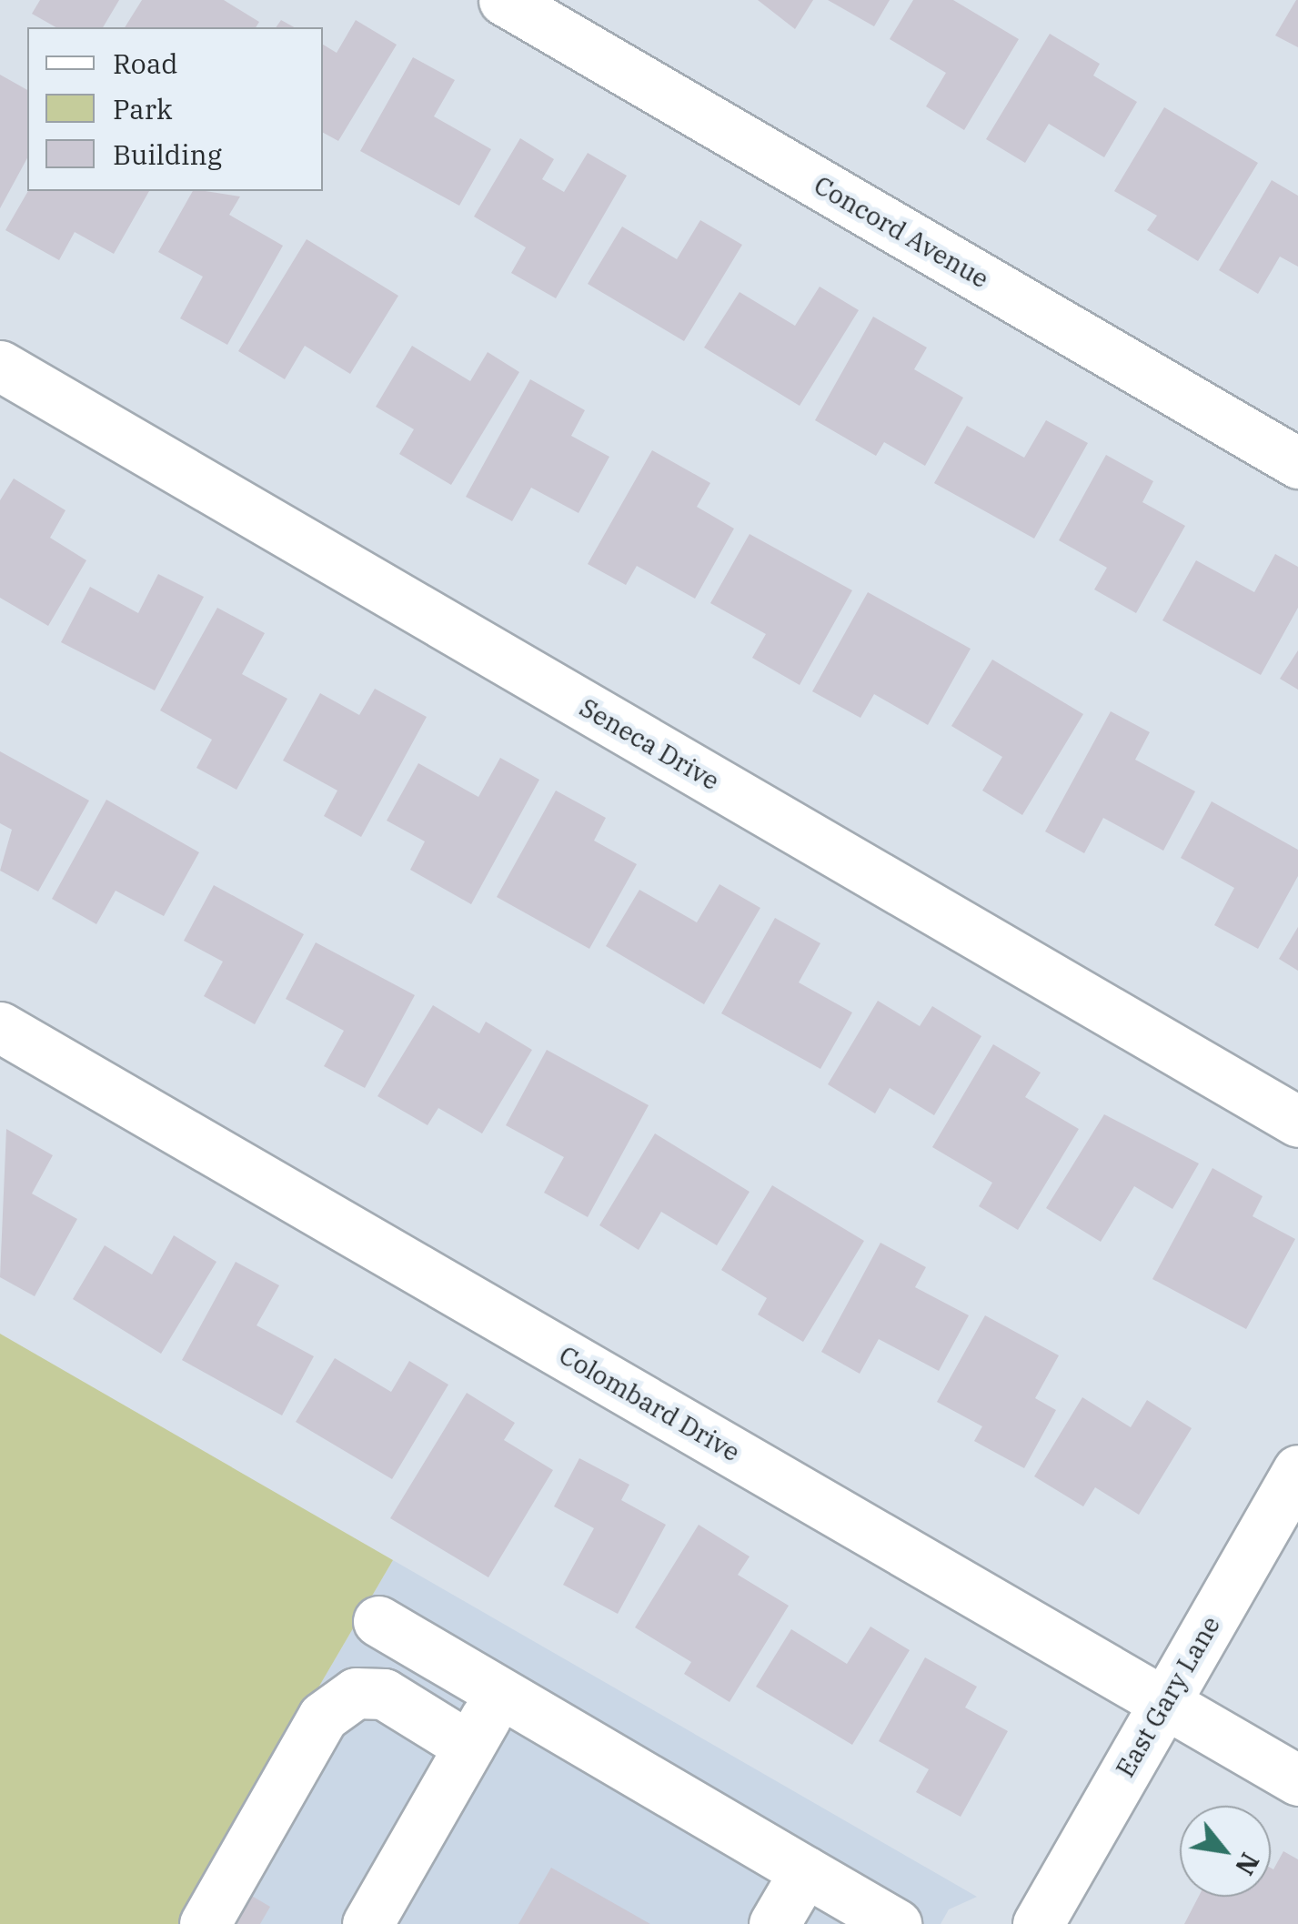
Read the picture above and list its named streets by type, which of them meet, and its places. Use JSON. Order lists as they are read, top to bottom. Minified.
{"streets":{"street":["Concord Avenue","Seneca Drive","Colombard Drive","East Gary Lane"]},"crossings":[["Colombard Drive","East Gary Lane"]],"legend":["Road","Park","Building"],"north":"bottom right"}
